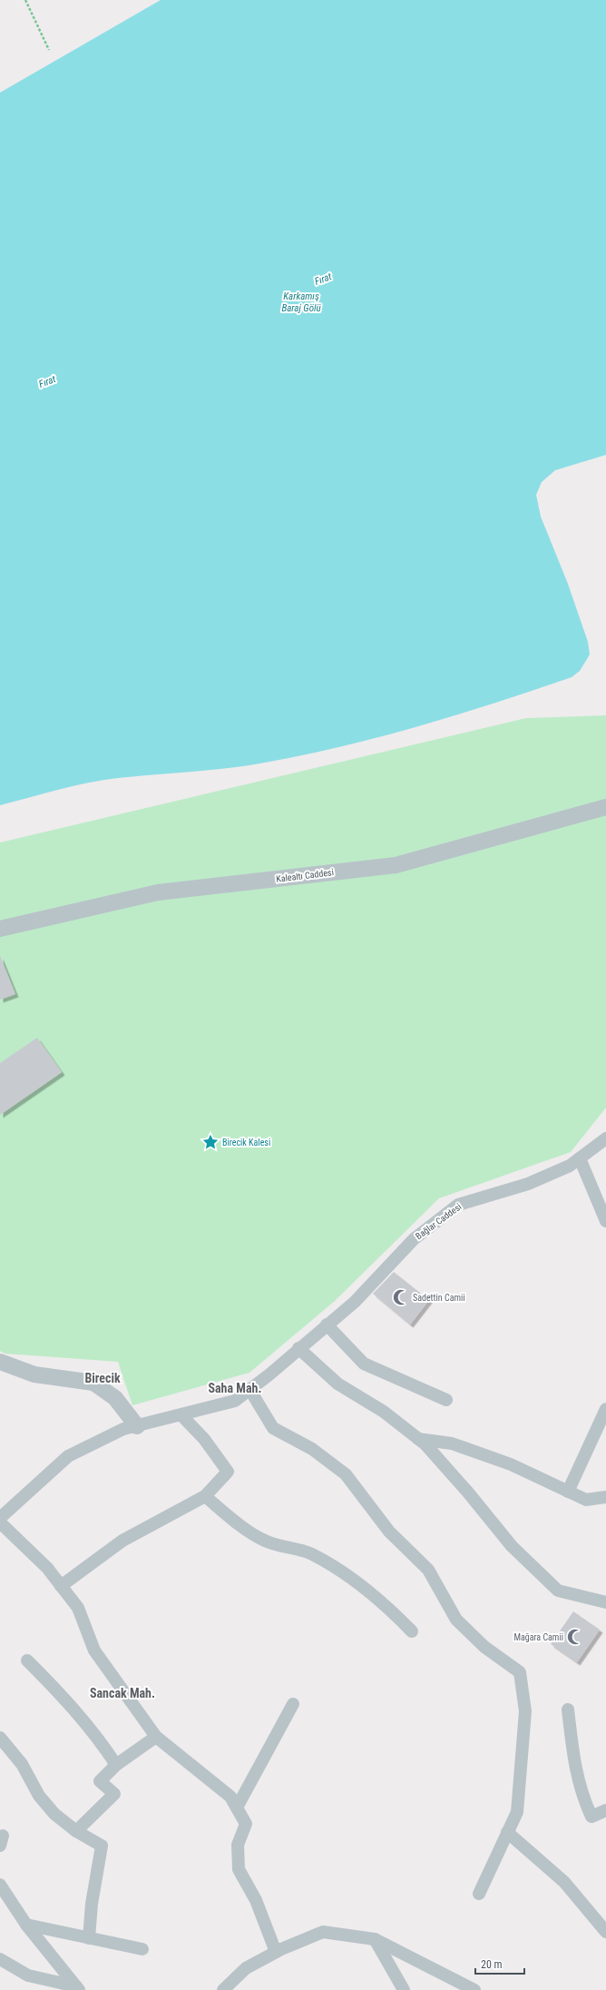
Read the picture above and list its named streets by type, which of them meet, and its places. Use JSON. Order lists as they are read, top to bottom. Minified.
{"streets":{"street":["Kalealtı Caddesi","Bağlar Caddesi"]},"districts":["Birecik","Saha Mah.","Sancak Mah."],"water":["Fırat","Karkamış Baraj Gölü"],"places":{"place":["Birecik Kalesi"],"mosque":["Sadettin Camii","Mağara Camii"]},"scale_bar":"20 m"}
